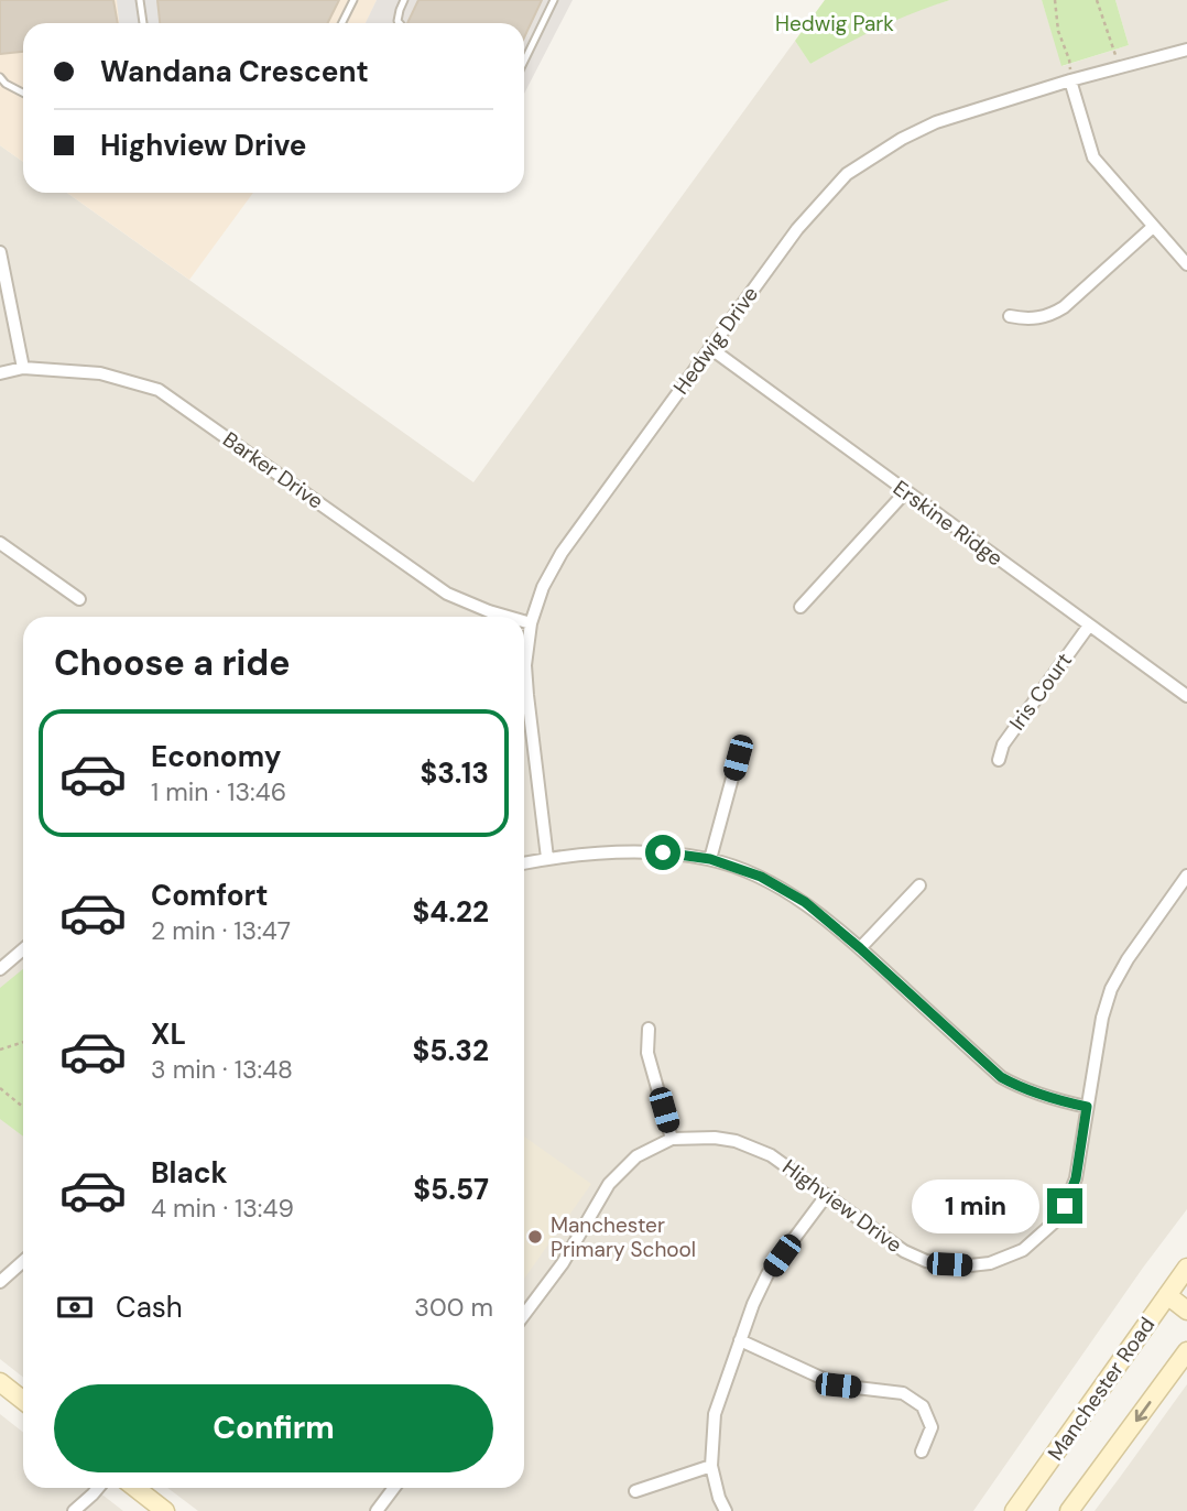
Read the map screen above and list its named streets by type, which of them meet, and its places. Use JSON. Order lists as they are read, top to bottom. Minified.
{"streets":{"main road":["Manchester Road"],"street":["Hedwig Drive","Barker Drive","Erskine Ridge","Iris Court","Highview Drive"]},"crossings":[["Hedwig Drive","Barker Drive"],["Hedwig Drive","Erskine Ridge"],["Erskine Ridge","Iris Court"]],"parks":["Hedwig Park"],"places":["Manchester Primary School"],"page":{"banner":["Wandana Crescent","Highview Drive"],"heading":"Choose a ride","list":[{"name":"Economy","note":"1 min · 13:46","value":"$3.13"},{"name":"Comfort","note":"2 min · 13:47","value":"$4.22"},{"name":"XL","note":"3 min · 13:48","value":"$5.32"},{"name":"Black","note":"4 min · 13:49","value":"$5.57"}],"bubble":"1 min","pay":["Cash","300 m"],"buttons":"Confirm"}}
